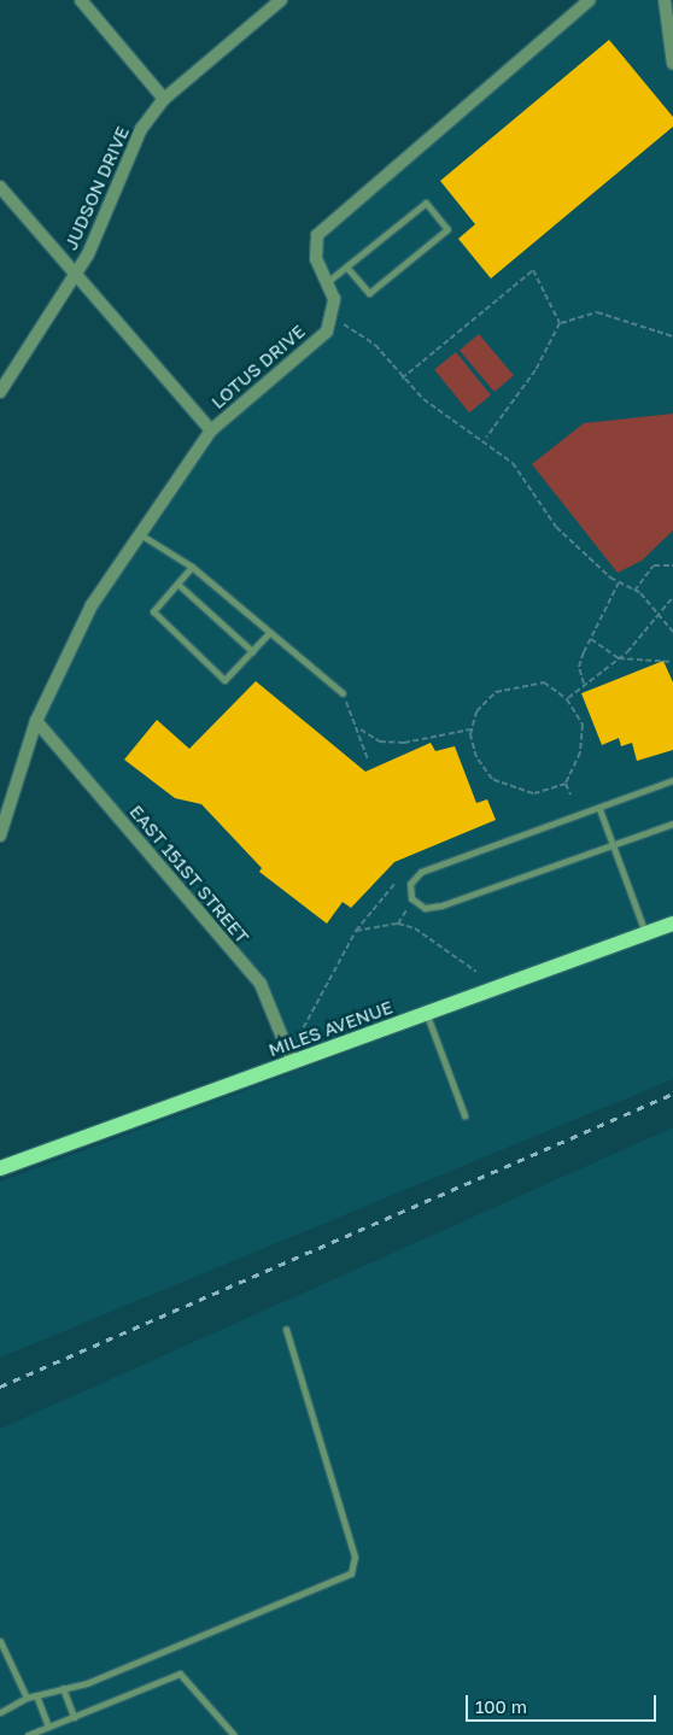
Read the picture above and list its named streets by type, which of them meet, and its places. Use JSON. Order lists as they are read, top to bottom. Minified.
{"streets":{"main road":["MILES AVENUE"],"street":["JUDSON DRIVE","LOTUS DRIVE","EAST 151ST STREET"]},"crossings":[["LOTUS DRIVE","EAST 151ST STREET"],["EAST 151ST STREET","MILES AVENUE"]],"scale_bar":"100 m"}
